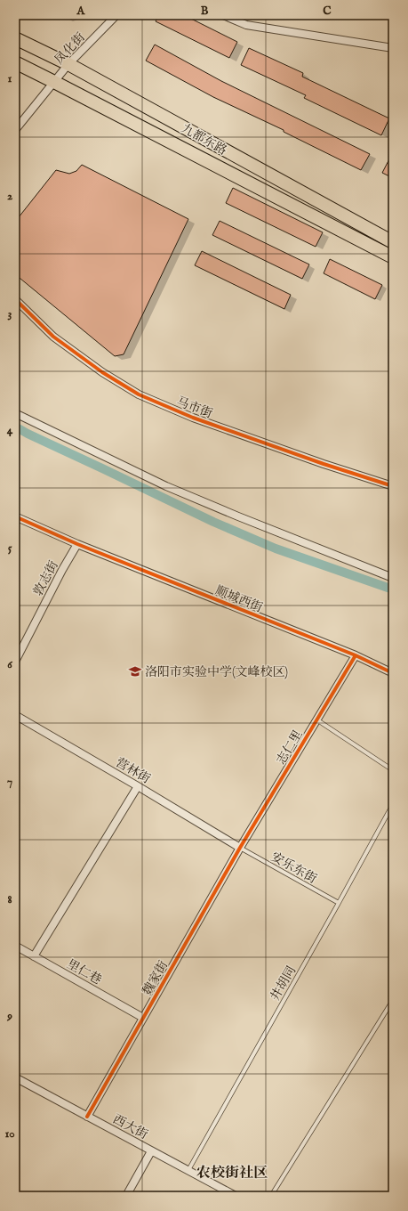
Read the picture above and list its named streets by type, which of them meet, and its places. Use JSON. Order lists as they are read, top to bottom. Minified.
{"streets":{"highway":["九都东路"],"street":["凤化街","马市街","敦志街","顺城西街","志仁里","营林街","里仁巷","魏家街","西大街"],"lane":["安乐东街","井胡同"]},"crossings":[["凤化街","九都东路"],["敦志街","顺城西街"],["顺城西街","志仁里"],["志仁里","营林街"],["志仁里","安乐东街"],["志仁里","魏家街"],["营林街","安乐东街"],["营林街","魏家街"],["安乐东街","魏家街"],["安乐东街","井胡同"],["里仁巷","魏家街"],["魏家街","西大街"],["井胡同","西大街"]],"districts":["农校街社区"],"places":{"school or university":["洛阳市实验中学(文峰校区)"]},"grid":{"columns":["A","B","C"],"rows":["1","2","3","4","5","6","7","8","9","10"]}}
